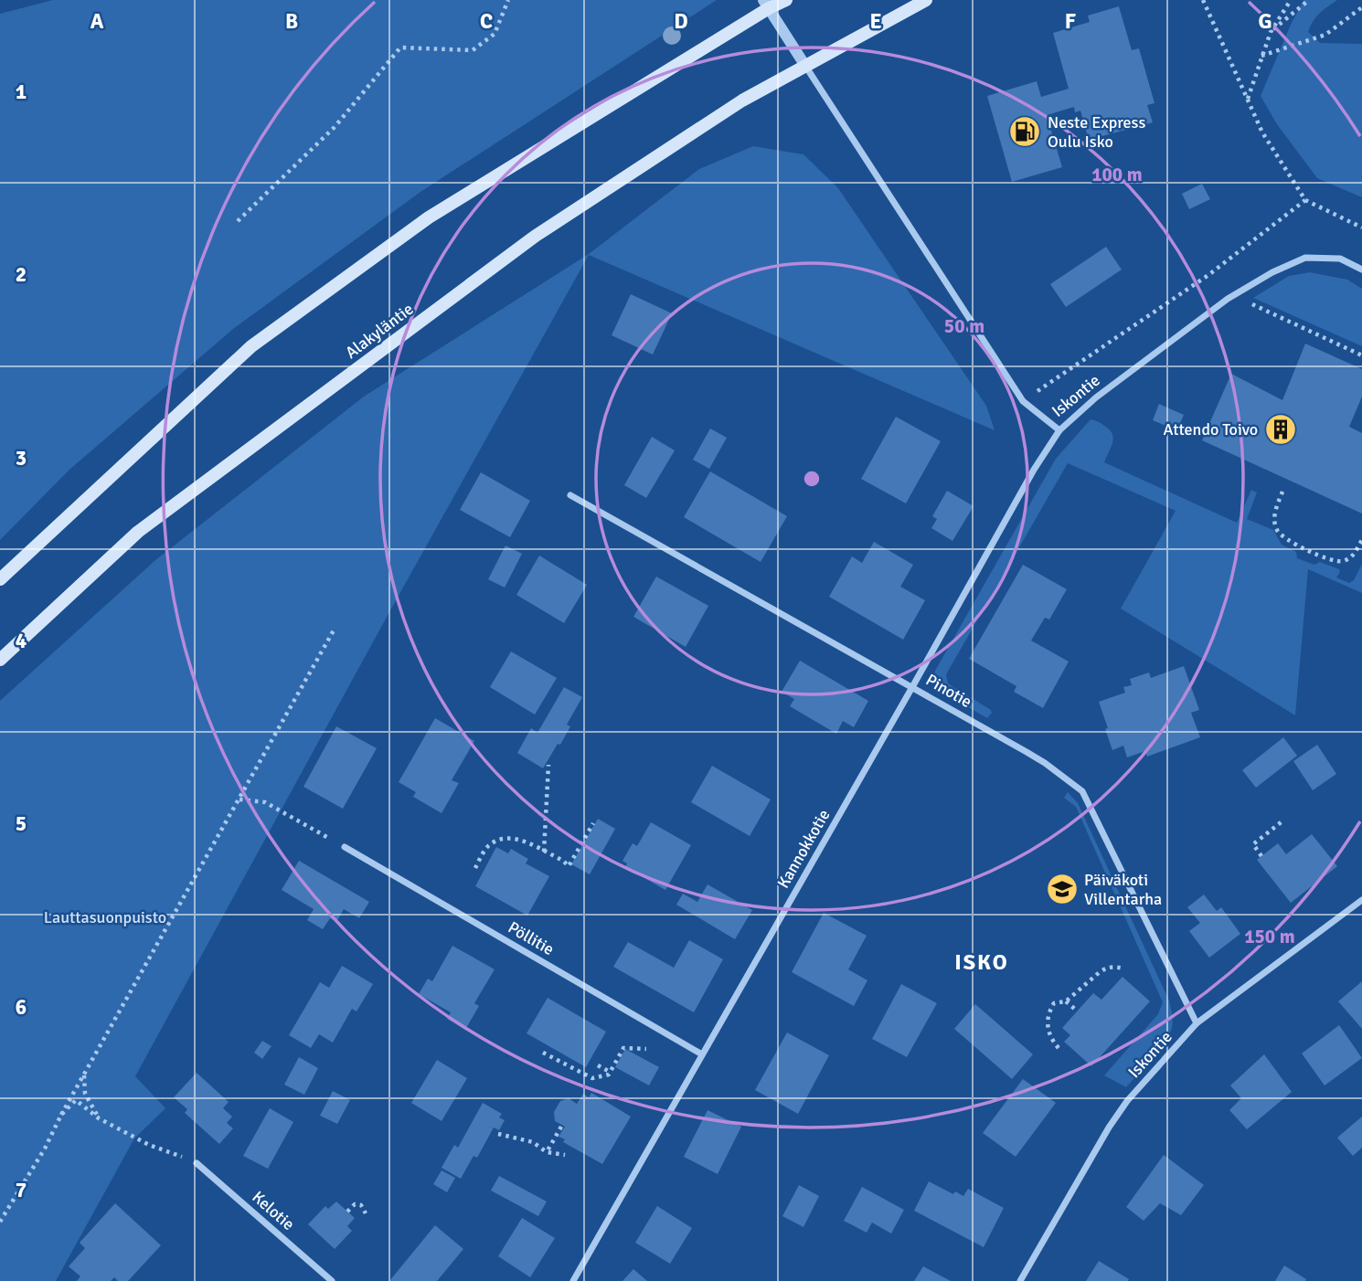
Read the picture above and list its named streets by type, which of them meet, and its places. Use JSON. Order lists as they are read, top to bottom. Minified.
{"streets":{"main road":["Alakyläntie"],"street":["Iskontie","Pinotie","Kannokkotie","Pöllitie","Kelotie"]},"crossings":[["Alakyläntie","Iskontie"],["Iskontie","Pinotie"],["Iskontie","Kannokkotie"],["Pinotie","Kannokkotie"],["Kannokkotie","Pöllitie"]],"districts":["ISKO"],"parks":["Lauttasuonpuisto"],"places":{"fuel station":["Neste Express Oulu Isko"],"building":["Attendo Toivo"],"school or university":["Päiväkoti Villentarha"]},"grid":{"columns":["A","B","C","D","E","F","G"],"rows":["1","2","3","4","5","6","7"]},"rings":["100 m","50 m","150 m"]}
